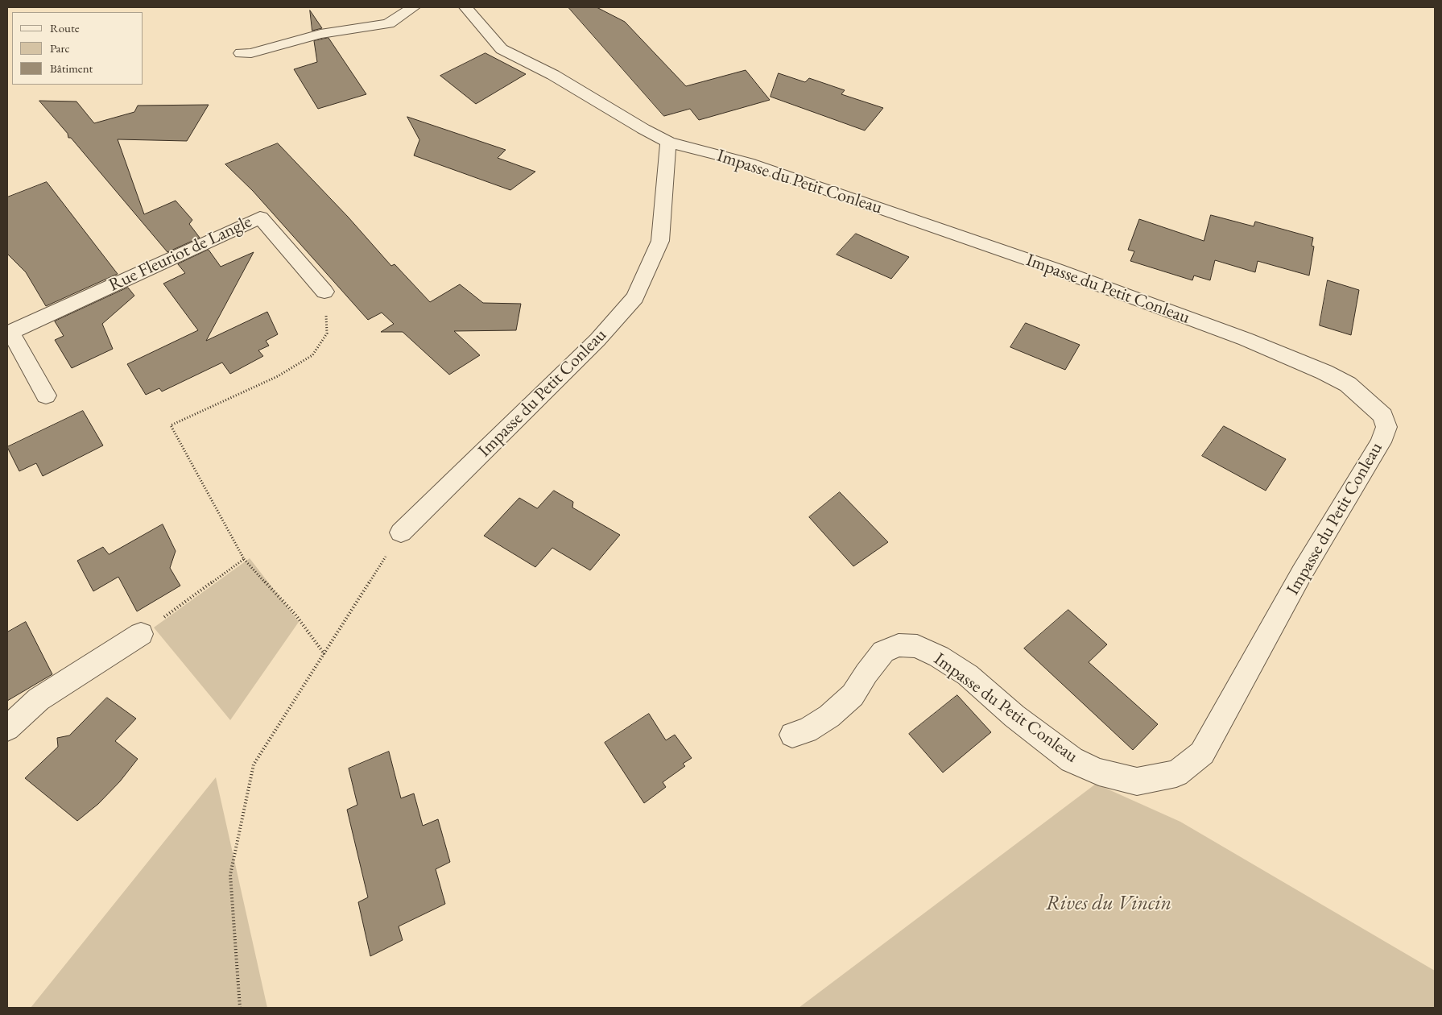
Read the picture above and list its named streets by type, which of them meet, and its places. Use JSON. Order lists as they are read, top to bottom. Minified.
{"streets":{"street":["Impasse du Petit Conleau","Rue Fleuriot de Langle"]},"parks":["Rives du Vincin"],"legend":["Route","Parc","Bâtiment"]}
